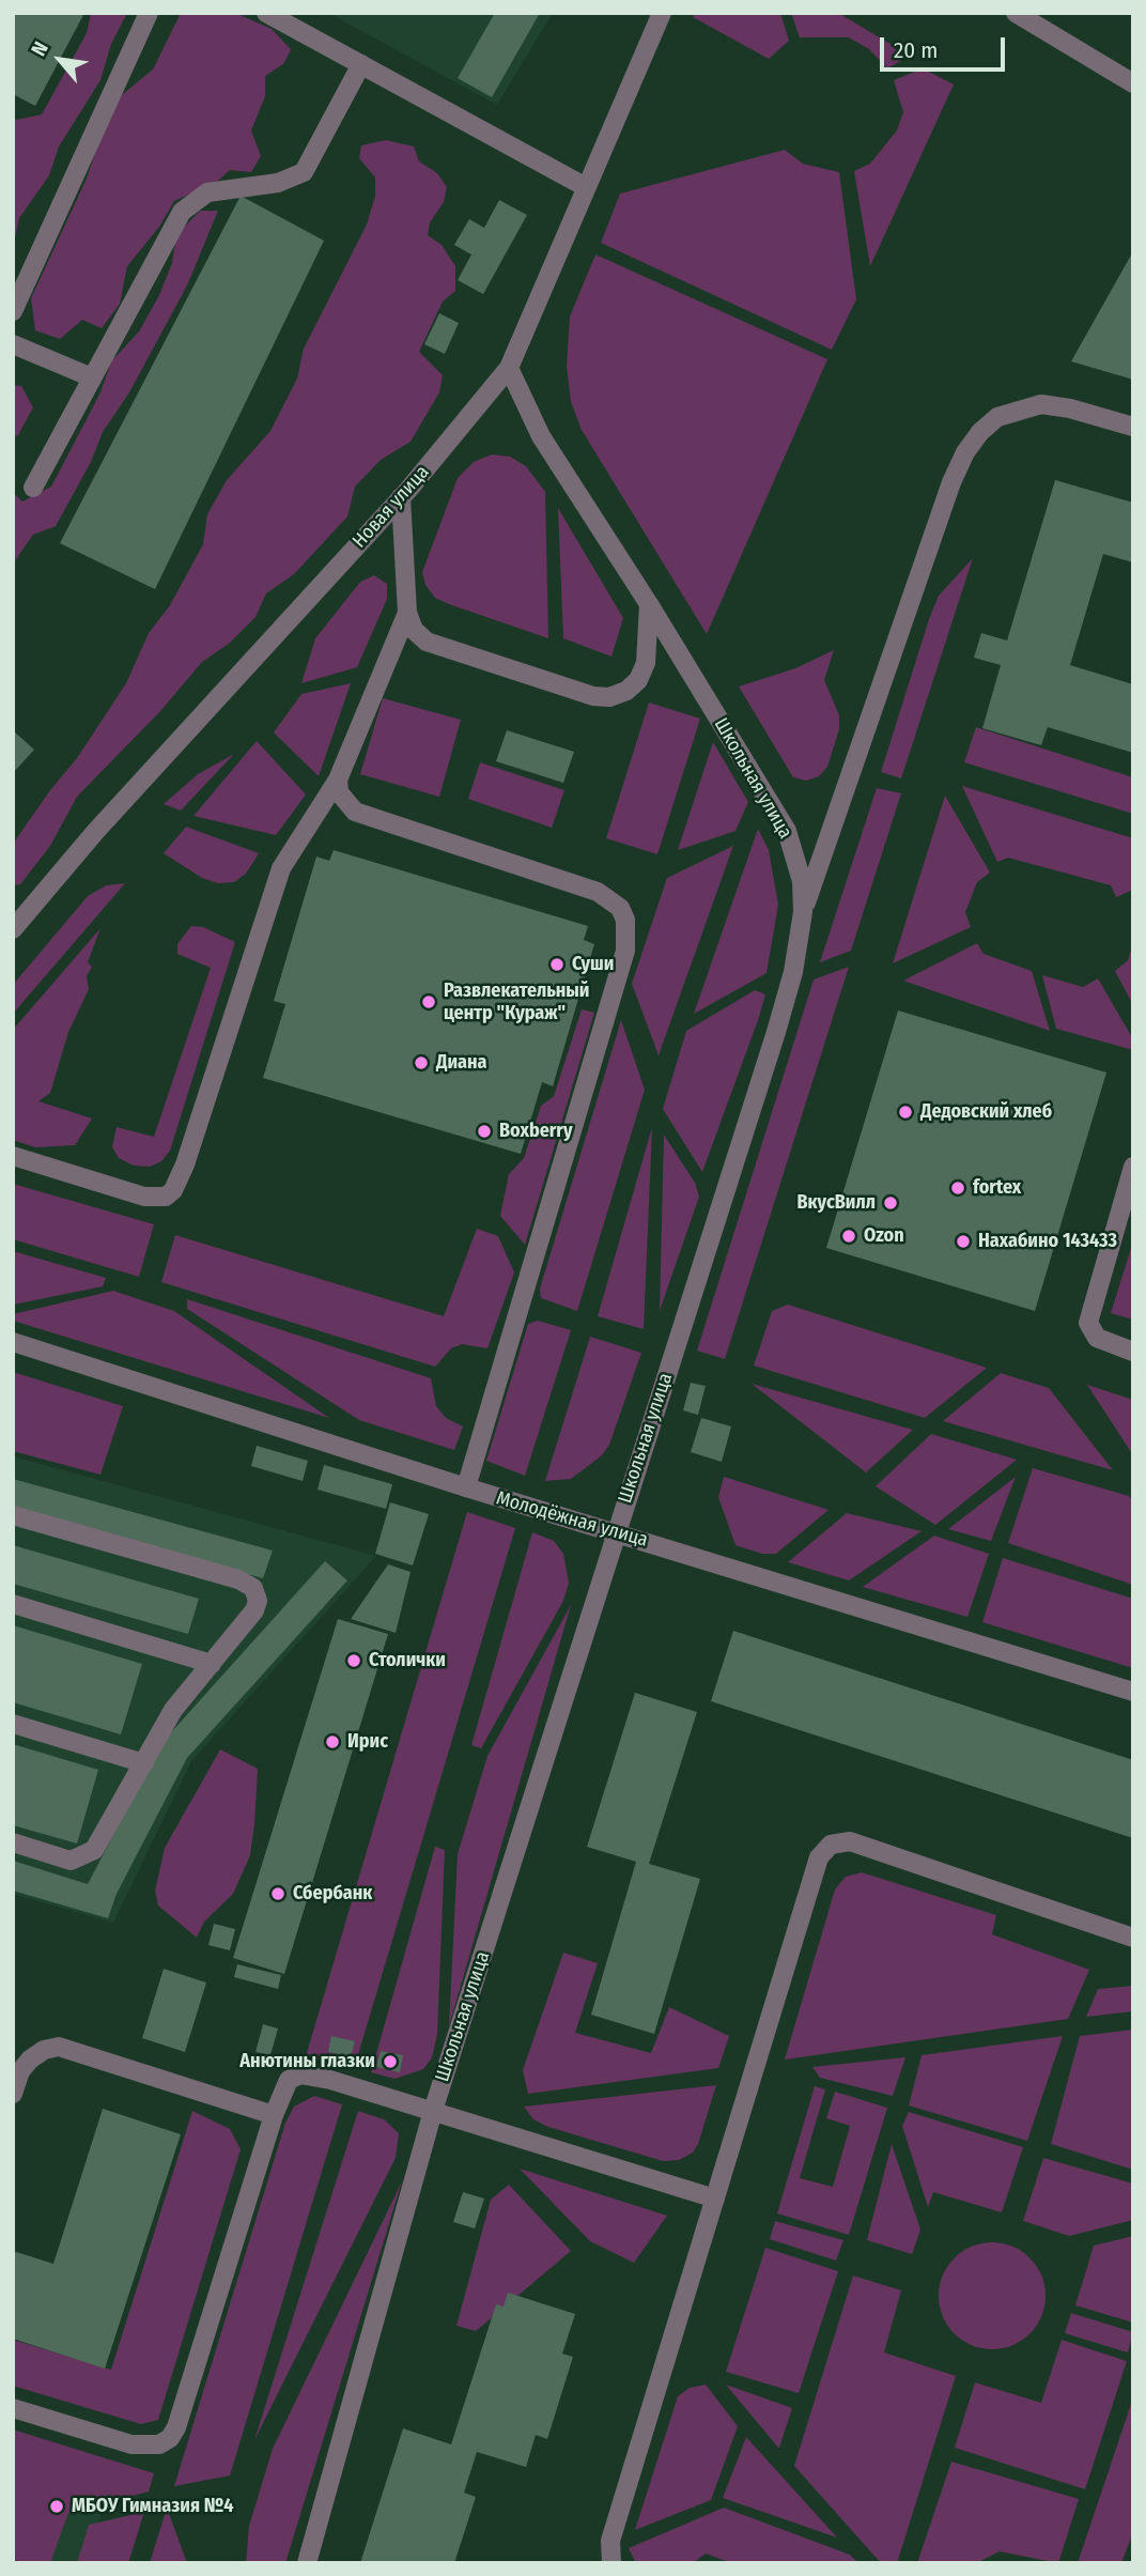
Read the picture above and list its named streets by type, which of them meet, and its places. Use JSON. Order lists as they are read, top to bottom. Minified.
{"streets":{"street":["Новая улица","Школьная улица","Молодёжная улица"]},"crossings":[["Новая улица","Школьная улица"],["Школьная улица","Молодёжная улица"]],"places":["Суши","Развлекательный центр \"Кураж\"","Диана","Дедовский хлеб","Boxberry","fortex","ВкусВилл","Ozon","Нахабино 143433","Столички","Ирис","Сбербанк","Анютины глазки","МБОУ Гимназия №4"],"scale_bar":"20 m","north":"top left"}
